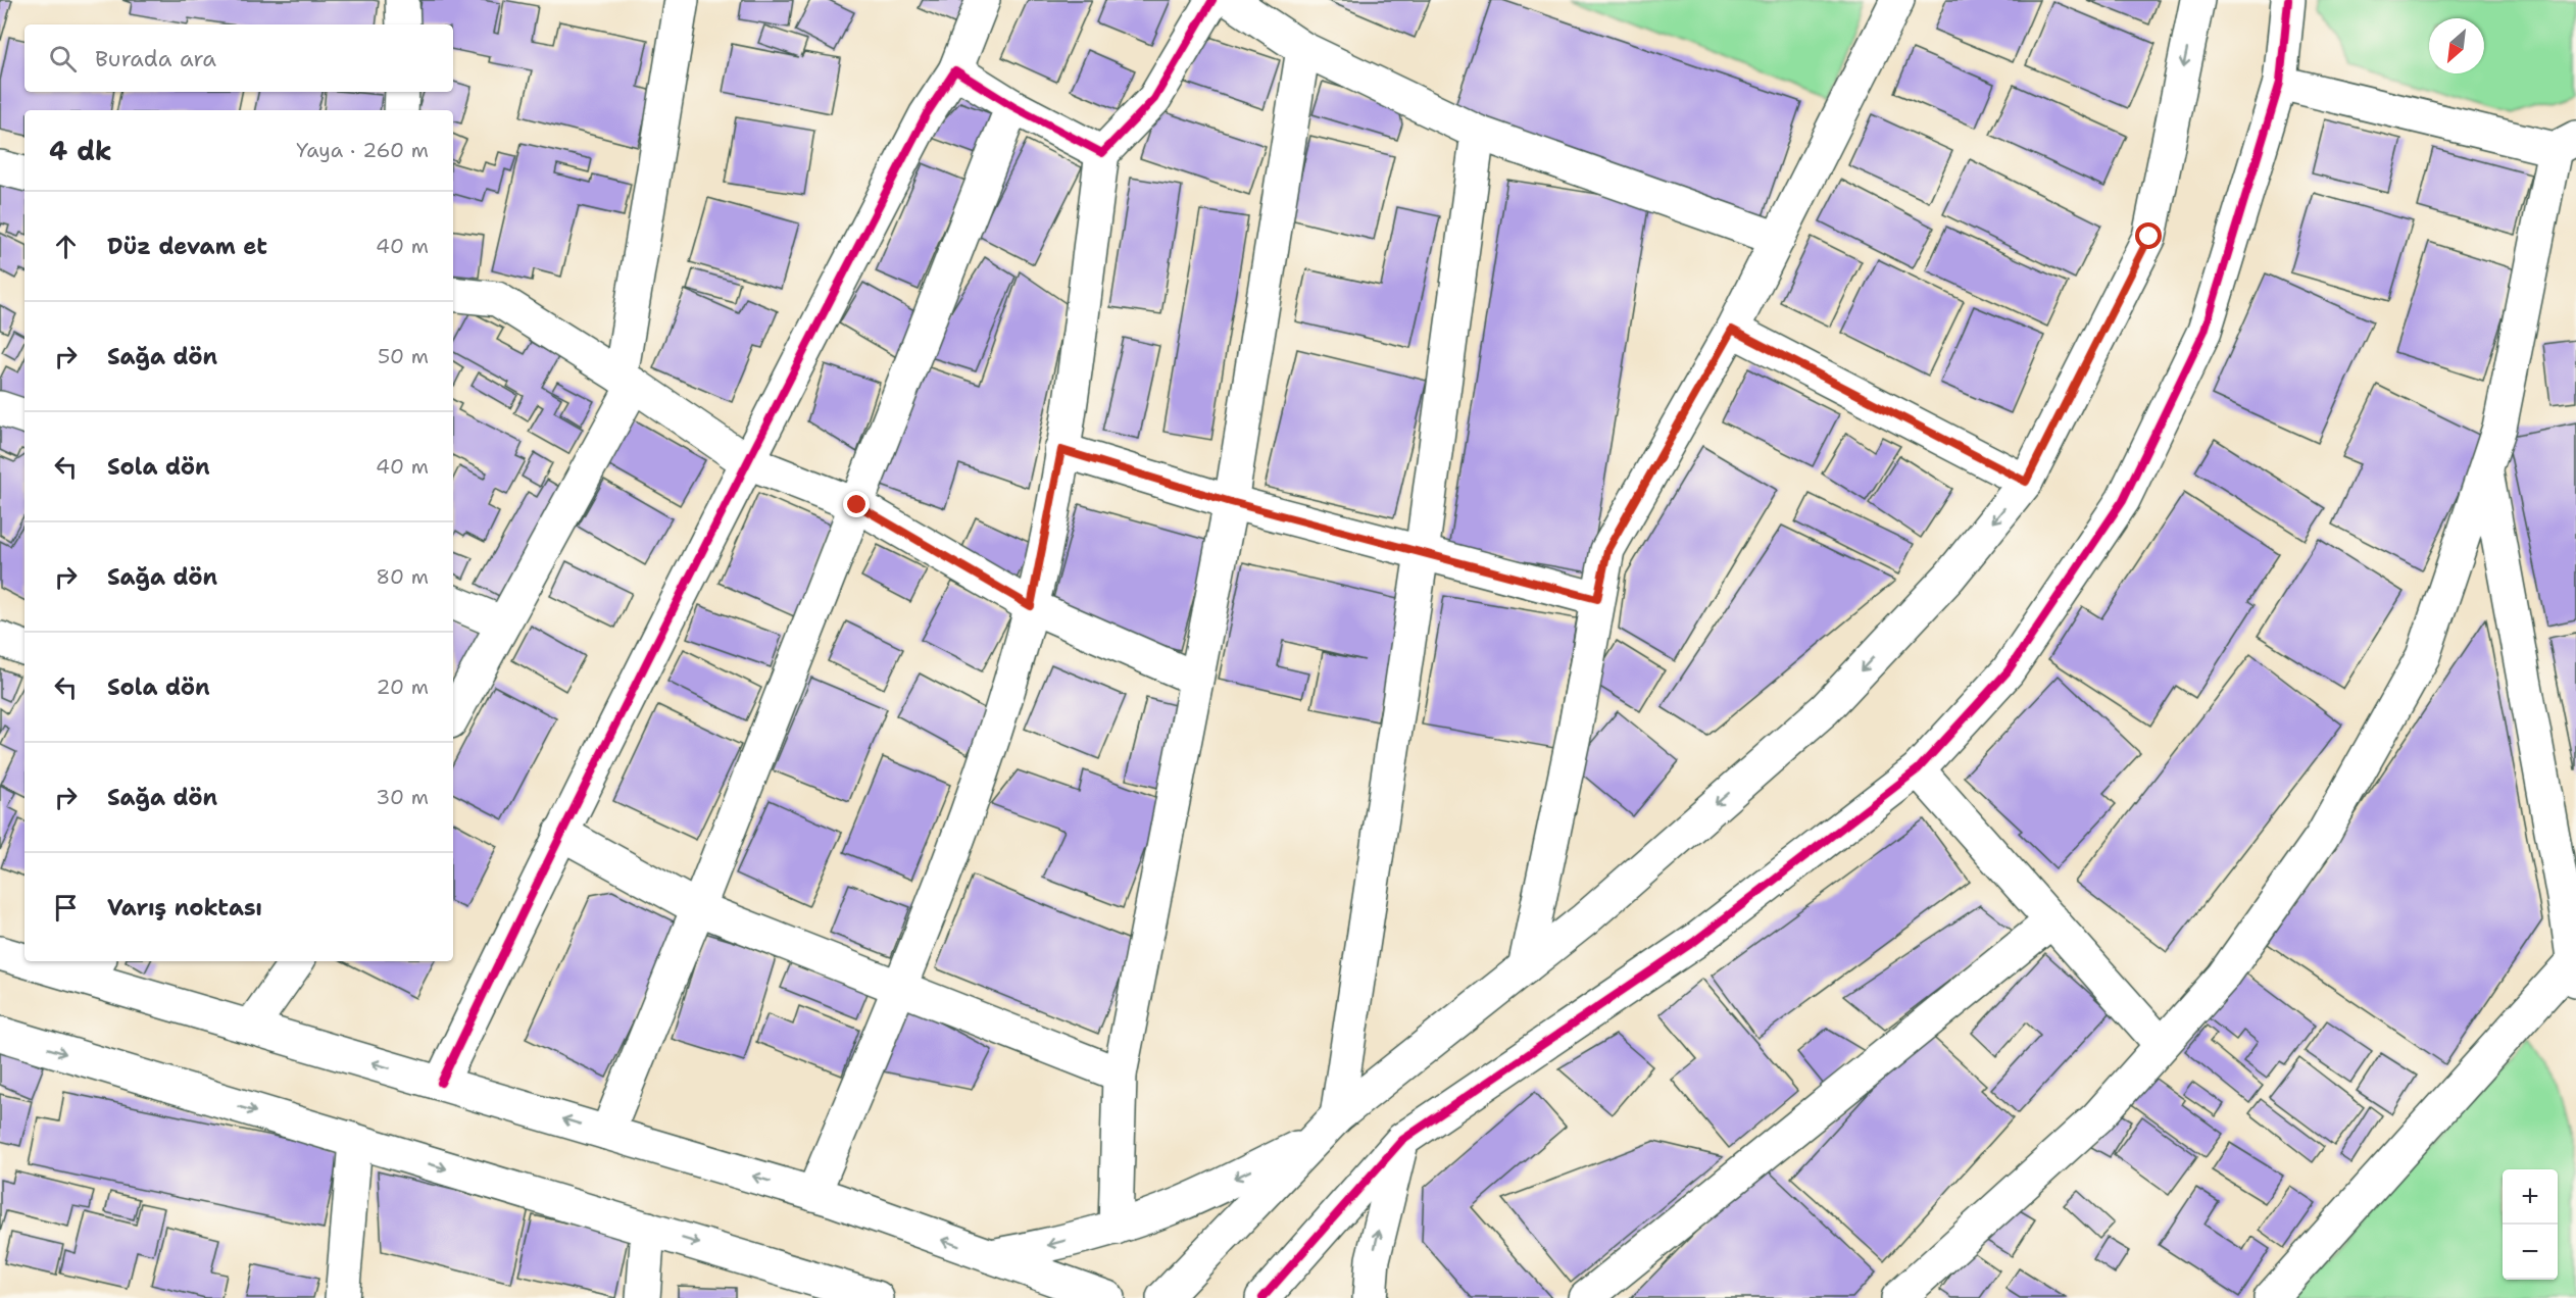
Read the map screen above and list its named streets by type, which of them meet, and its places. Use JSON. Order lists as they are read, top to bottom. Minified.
{"north":"bottom left","page":{"search":"Burada ara","heading":["4 dk","Yaya · 260 m"],"list":[["Düz devam et","40 m"],["Sağa dön","50 m"],["Sola dön","40 m"],["Sağa dön","80 m"],["Sola dön","20 m"],["Sağa dön","30 m"],"Varış noktası"],"map_buttons":["+","−"]}}
